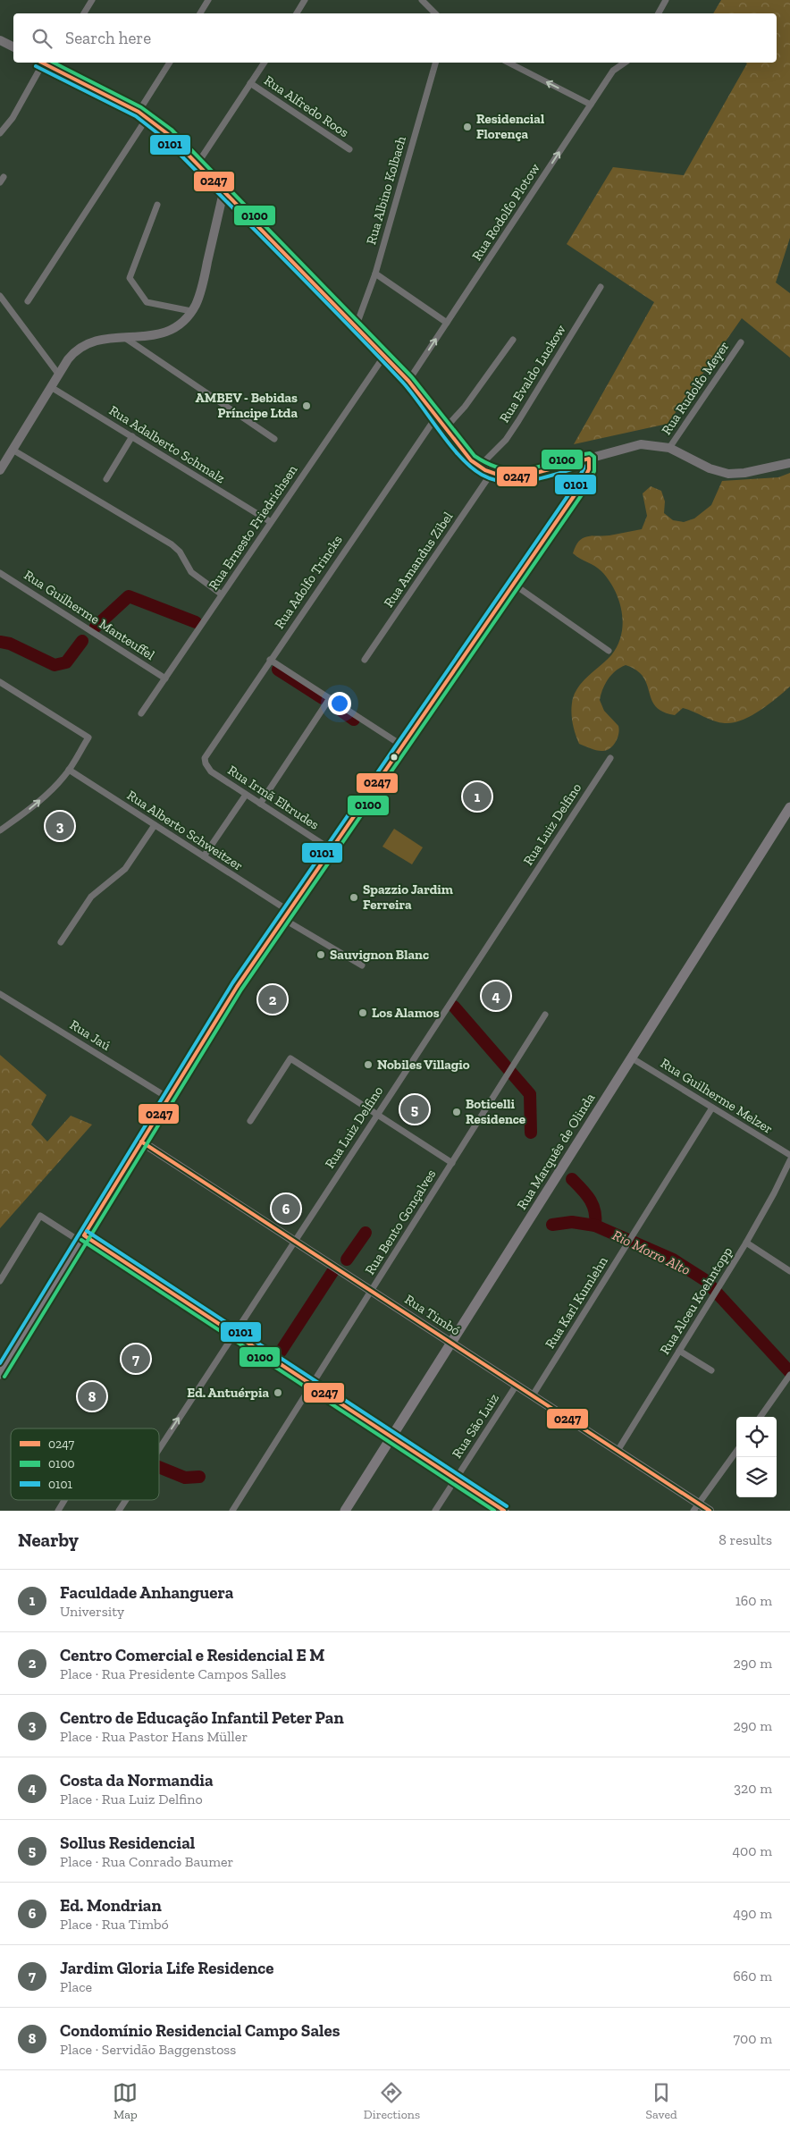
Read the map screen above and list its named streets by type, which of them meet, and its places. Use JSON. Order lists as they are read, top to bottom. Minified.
{"streets":{"main road":["Rua Marquês de Olinda","Rua Timbó"],"street":["Rua Alfredo Roos","Rua Albino Kolbach","Rua Rodolfo Plotow","Rua Evaldo Luckow","Rua Rudolfo Meyer","Rua Adalberto Schmalz","Rua Ernesto Friedrichsen","Rua Amandus Zibel","Rua Adolfo Trincks","Rua Guilherme Manteuffel","Rua Irmã Eltrudes","Rua Luiz Delfino","Rua Alberto Schweitzer","Rua Jaú","Rua Guilherme Melzer","Rua Bento Gonçalves","Rua Alceu Koehntopp","Rua Karl Kumlehn","Rua São Luiz"]},"crossings":[["Rua Adalberto Schmalz","Rua Ernesto Friedrichsen"],["Rua Ernesto Friedrichsen","Rua Guilherme Manteuffel"],["Rua Adolfo Trincks","Rua Irmã Eltrudes"],["Rua Luiz Delfino","Rua Timbó"],["Rua Guilherme Melzer","Rua Marquês de Olinda"],["Rua Guilherme Melzer","Rua Karl Kumlehn"],["Rua Marquês de Olinda","Rua Timbó"],["Rua Bento Gonçalves","Rua Timbó"],["Rua Alceu Koehntopp","Rua Timbó"],["Rua Karl Kumlehn","Rua Timbó"],["Rua Timbó","Rua São Luiz"]],"one_way":["Rua Rodolfo Plotow"],"water":["Rio Morro Alto"],"places":["Residencial Florença","AMBEV - Bebidas Príncipe Ltda","Spazzio Jardim Ferreira","Sauvignon Blanc","Los Alamos","Nobiles Villagio","Boticelli Residence","Ed. Antuérpia"],"lines":["transit line 0247","transit line 0100","transit line 0101"],"legend":["0247","0100","0101"],"page":{"search":"Search here","pins":["1","3","4","2","5","6","7","8"],"heading":["Nearby","8 results"],"list":[{"mark":"1","name":"Faculdade Anhanguera","note":"University","value":"160 m"},{"mark":"2","name":"Centro Comercial e Residencial E M","note":"Place · Rua Presidente Campos Salles","value":"290 m"},{"mark":"3","name":"Centro de Educação Infantil Peter Pan","note":"Place · Rua Pastor Hans Müller","value":"290 m"},{"mark":"4","name":"Costa da Normandia","note":"Place · Rua Luiz Delfino","value":"320 m"},{"mark":"5","name":"Sollus Residencial","note":"Place · Rua Conrado Baumer","value":"400 m"},{"mark":"6","name":"Ed. Mondrian","note":"Place · Rua Timbó","value":"490 m"},{"mark":"7","name":"Jardim Gloria Life Residence","note":"Place","value":"660 m"},{"mark":"8","name":"Condomínio Residencial Campo Sales","note":"Place · Servidão Baggenstoss","value":"700 m"}],"nav":["Map","Directions","Saved"]}}
